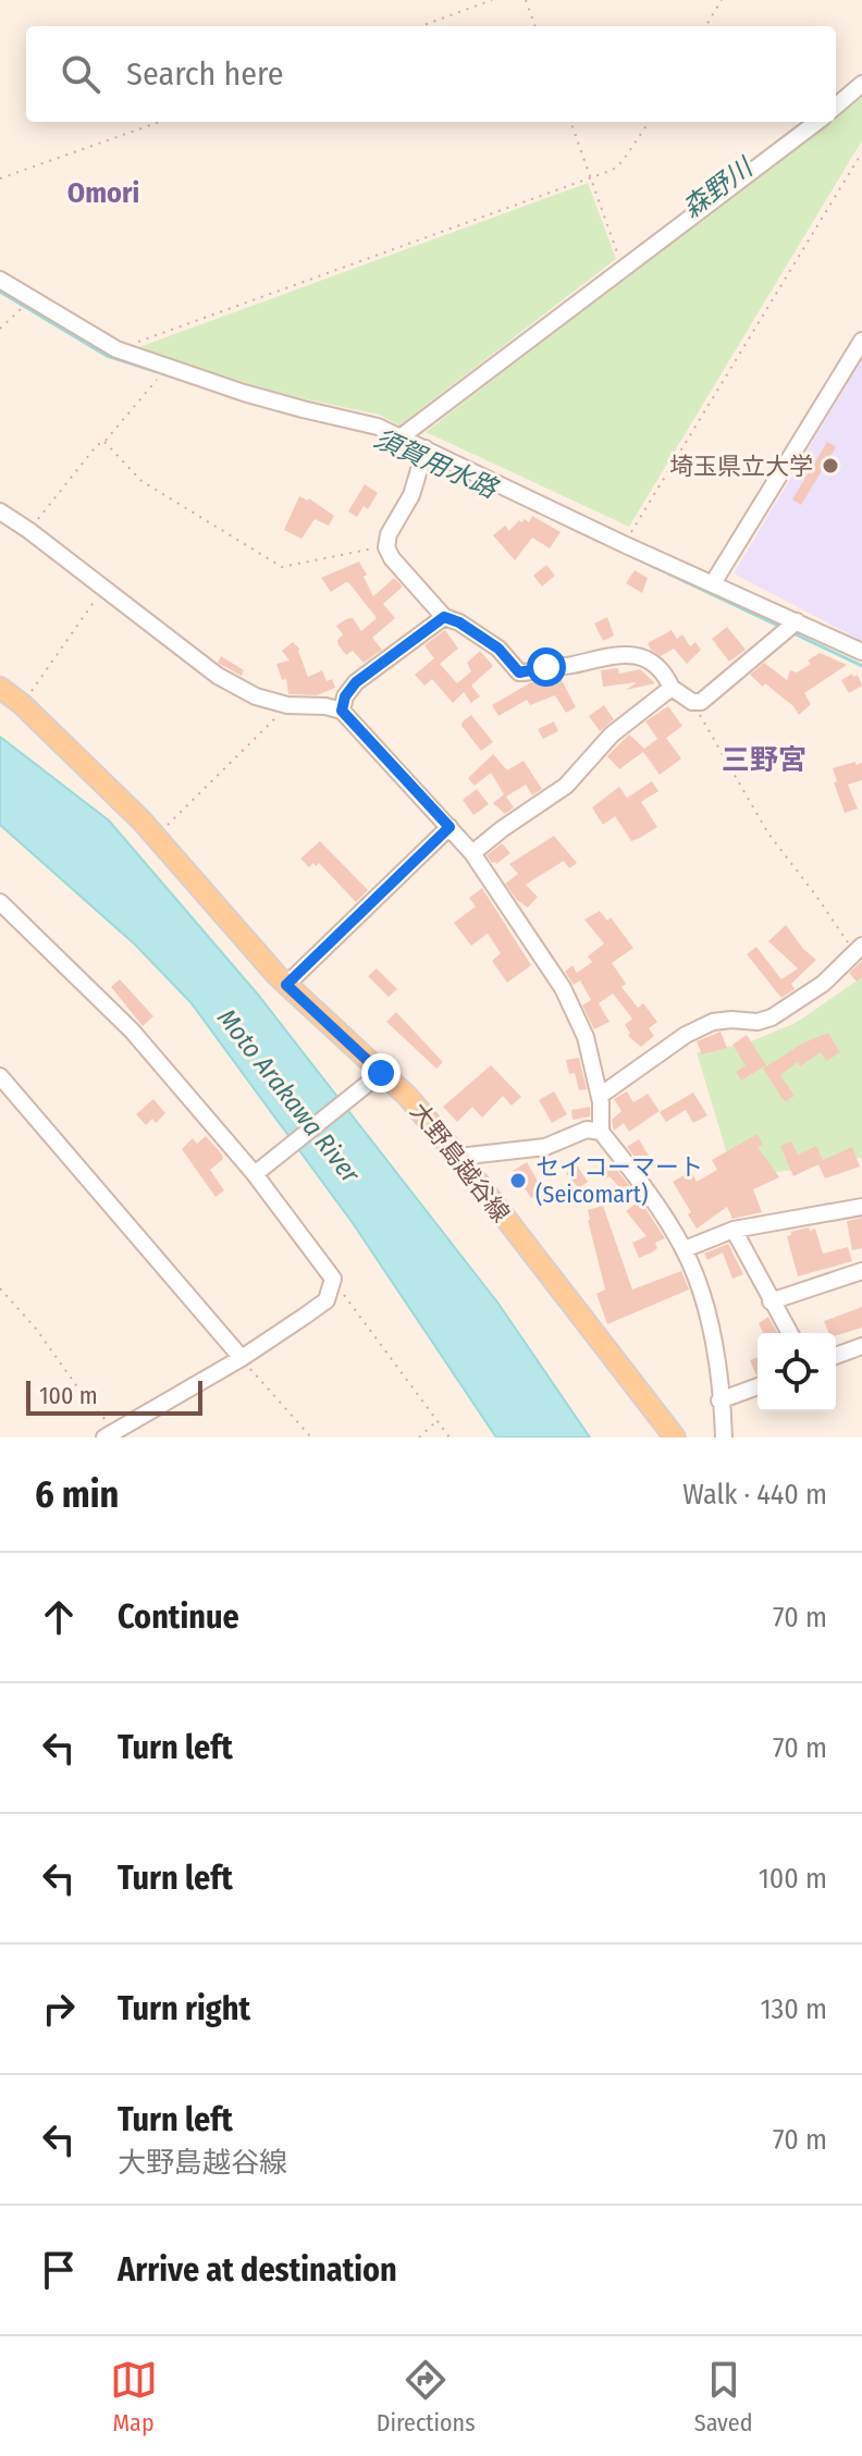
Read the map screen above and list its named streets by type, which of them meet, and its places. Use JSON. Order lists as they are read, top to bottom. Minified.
{"streets":{"main road":["大野島越谷線"]},"districts":["Omori","三野宮"],"water":["森野川","須賀用水路","Moto Arakawa River"],"places":["埼玉県立大学","セイコーマート (Seicomart)"],"scale_bar":"100 m","page":{"search":"Search here","scale":"100 m","heading":["6 min","Walk · 440 m"],"list":[["Continue","70 m"],["Turn left","70 m"],["Turn left","100 m"],["Turn right","130 m"],["Turn left","大野島越谷線","70 m"],"Arrive at destination"],"nav":["Map","Directions","Saved"]}}
